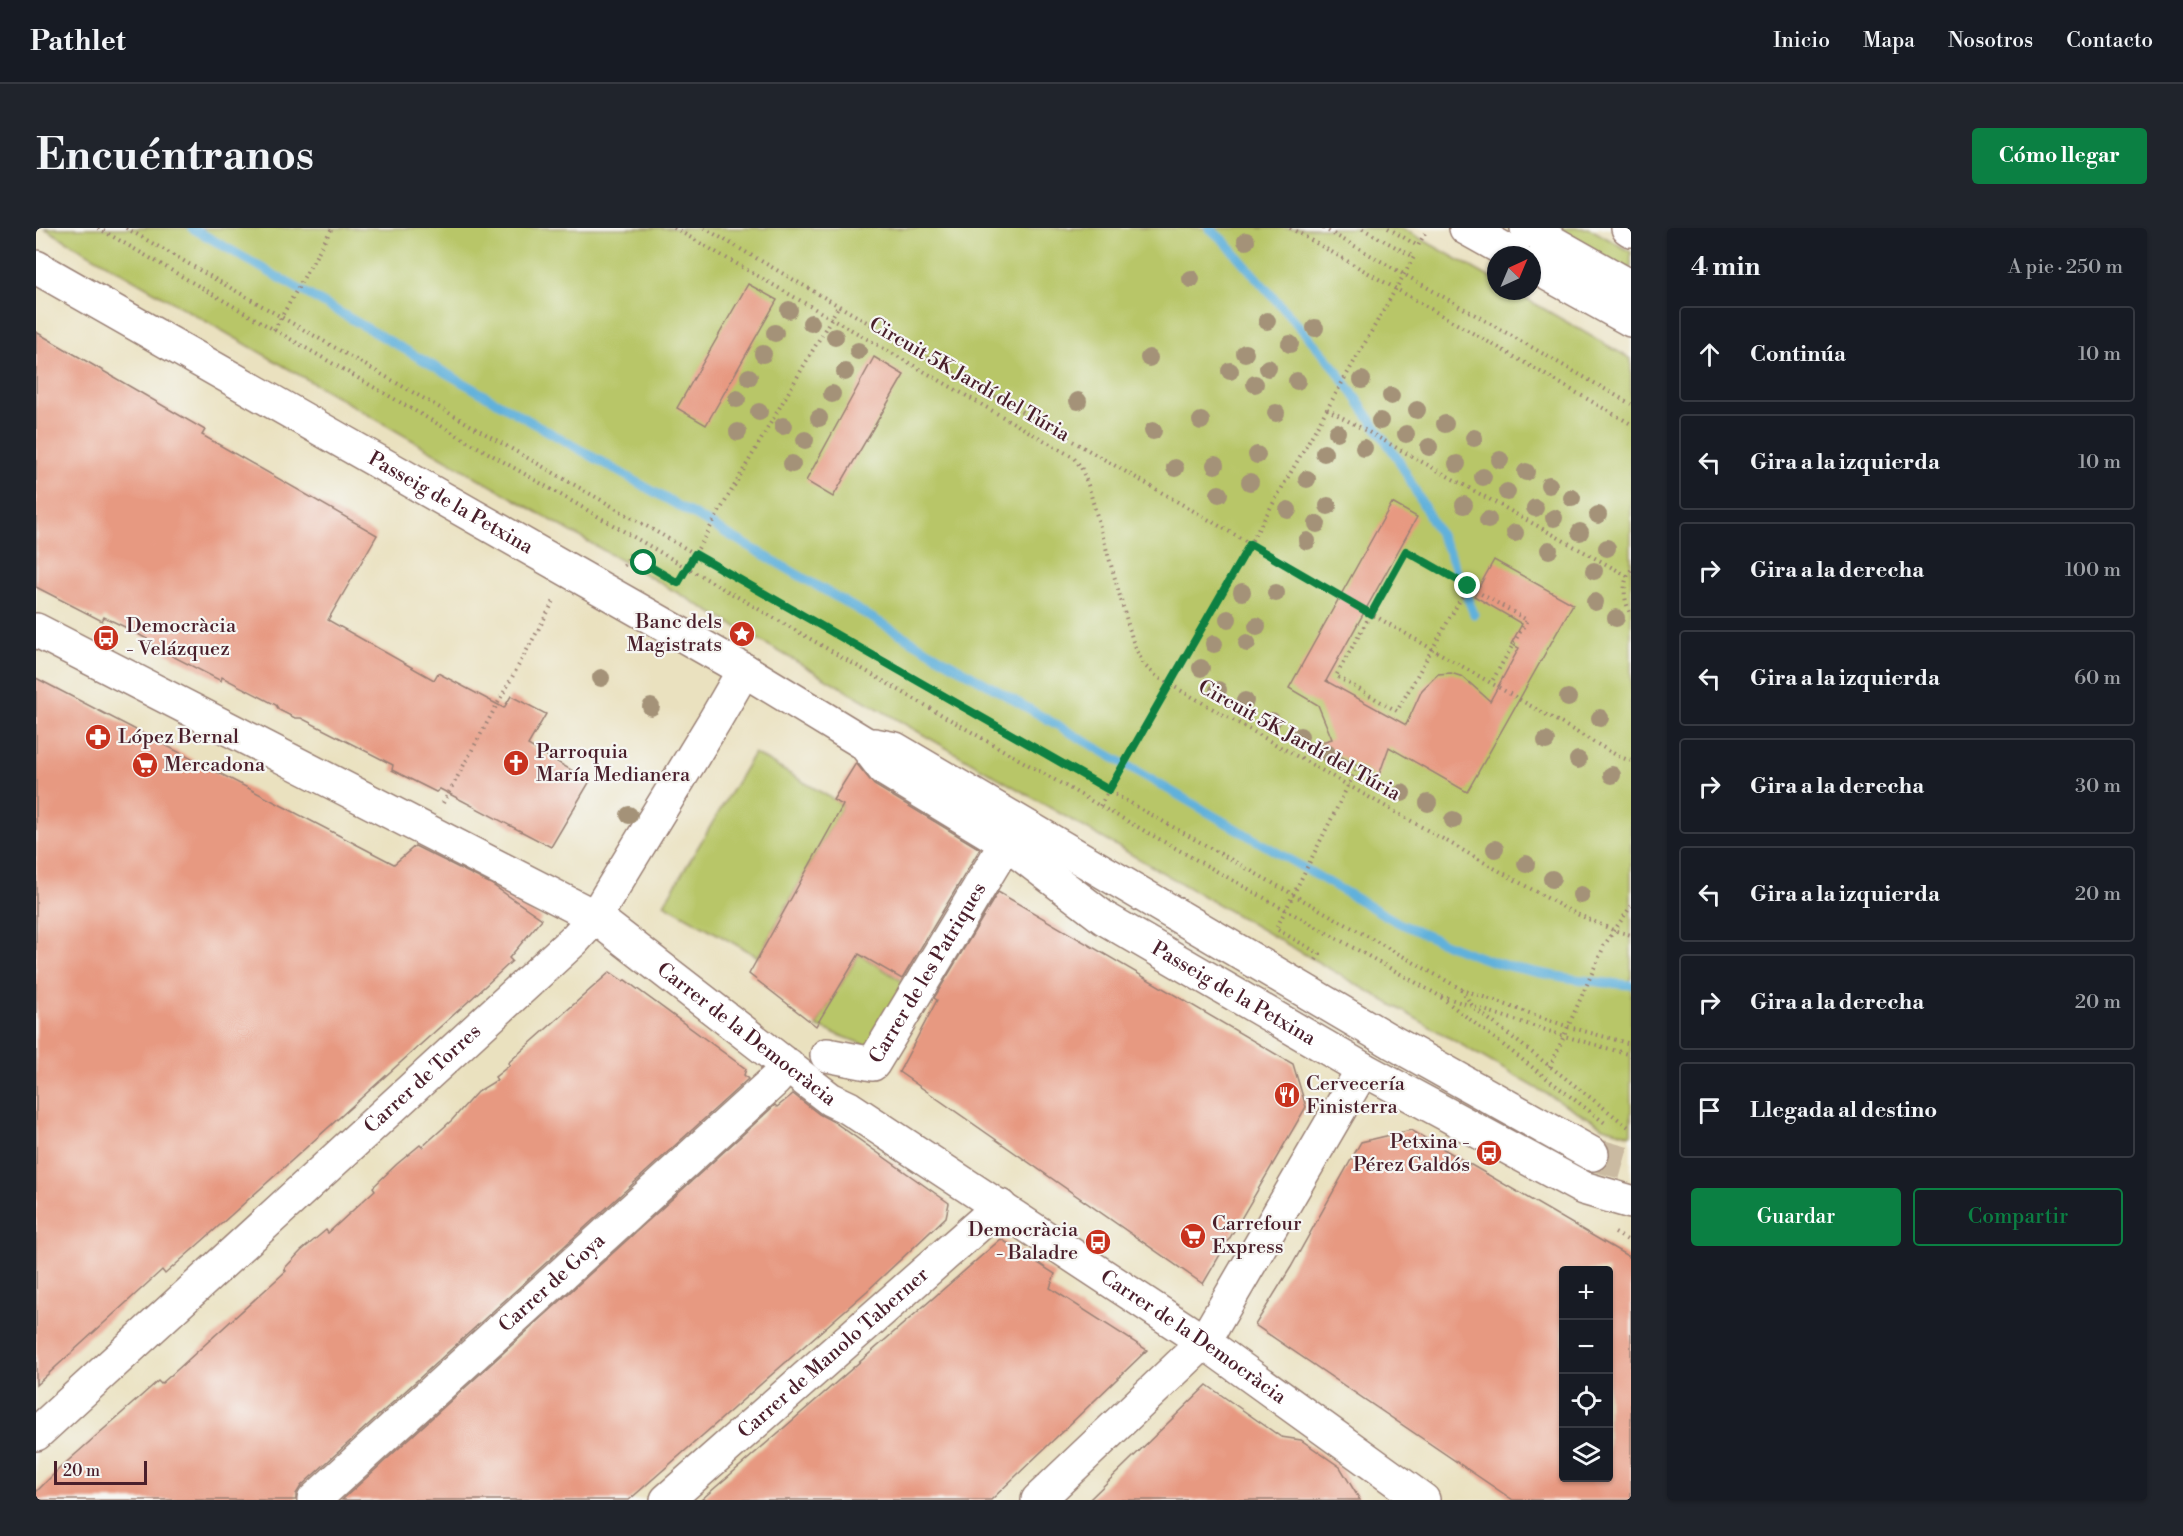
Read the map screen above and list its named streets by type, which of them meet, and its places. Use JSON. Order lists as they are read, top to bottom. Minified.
{"streets":{"street":["Passeig de la Petxina","Carrer de les Patriques","Carrer de la Democràcia","Carrer de Torres","Carrer de Goya","Carrer de Manolo Taberner"],"path":["Circuit 5K Jardí del Túria"]},"crossings":[["Passeig de la Petxina","Carrer de les Patriques"],["Passeig de la Petxina","Carrer de Torres"],["Carrer de la Democràcia","Carrer de Torres"],["Carrer de la Democràcia","Carrer de Goya"],["Carrer de la Democràcia","Carrer de Manolo Taberner"]],"places":{"place":["Banc dels Magistrats"],"bus stop":["Democràcia - Velázquez","Petxina - Pérez Galdós","Democràcia - Baladre"],"pharmacy":["López Bernal"],"church":["Parroquia María Medianera"],"supermarket":["Mercadona","Carrefour Express"],"restaurant":["Cervecería Finisterra"]},"scale_bar":"20 m","north":"top right","page":{"header":"Pathlet","nav":["Inicio","Mapa","Nosotros","Contacto"],"buttons":["Cómo llegar",["Guardar","Compartir"]],"title":"Encuéntranos","heading":["4 min","A pie · 250 m"],"list":[["Continúa","10 m"],["Gira a la izquierda","10 m"],["Gira a la derecha","100 m"],["Gira a la izquierda","60 m"],["Gira a la derecha","30 m"],["Gira a la izquierda","20 m"],["Gira a la derecha","20 m"],"Llegada al destino"],"map_buttons":["+","−"],"scale":"20 m"}}
